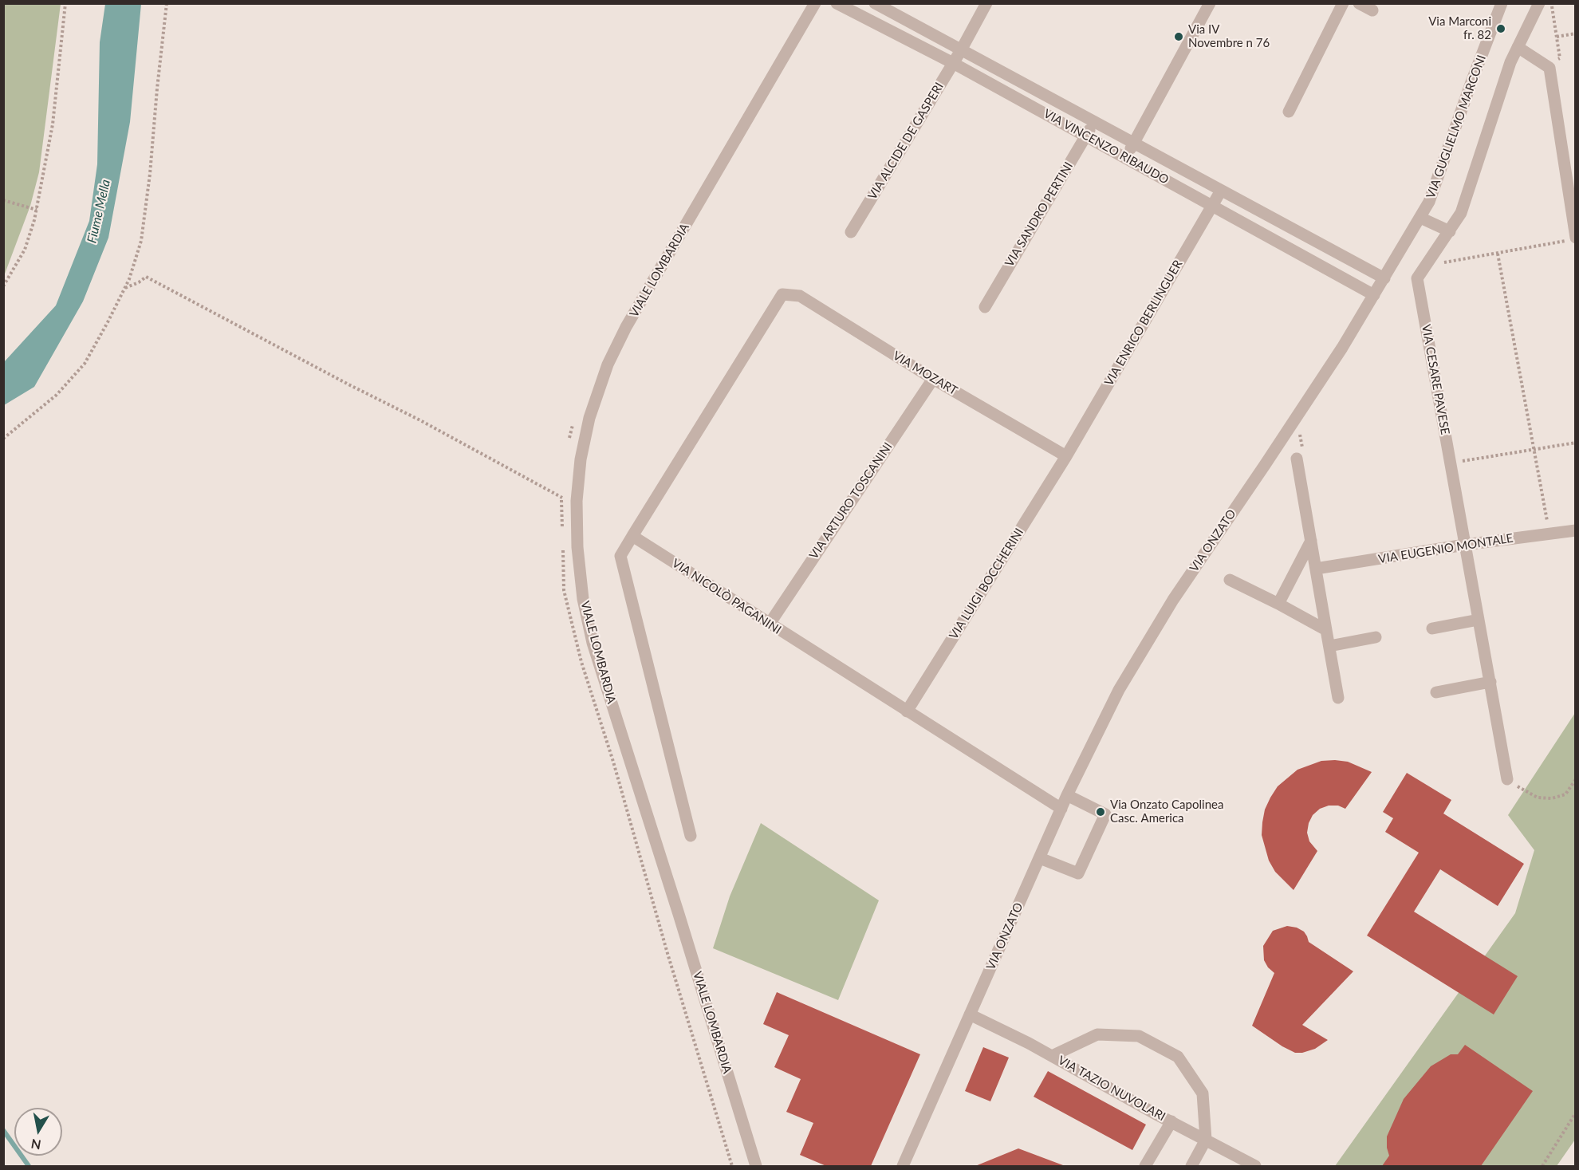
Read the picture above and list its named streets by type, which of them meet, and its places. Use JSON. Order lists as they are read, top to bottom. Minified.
{"streets":{"street":["VIA GUGLIELMO MARCONI","VIA ALCIDE DE GASPERI","VIA VINCENZO RIBAUDO","VIA SANDRO PERTINI","VIALE LOMBARDIA","VIA ENRICO BERLINGUER","VIA MOZART","VIA CESARE PAVESE","VIA ARTURO TOSCANINI","VIA ONZATO","VIA EUGENIO MONTALE","VIA LUIGI BOCCHERINI","VIA NICOLÒ PAGANINI","VIA TAZIO NUVOLARI"]},"crossings":[["VIA GUGLIELMO MARCONI","VIA VINCENZO RIBAUDO"],["VIA GUGLIELMO MARCONI","VIA ONZATO"],["VIA ALCIDE DE GASPERI","VIA VINCENZO RIBAUDO"],["VIA VINCENZO RIBAUDO","VIA SANDRO PERTINI"],["VIA VINCENZO RIBAUDO","VIA ENRICO BERLINGUER"],["VIA VINCENZO RIBAUDO","VIA ONZATO"],["VIA ENRICO BERLINGUER","VIA MOZART"],["VIA ENRICO BERLINGUER","VIA LUIGI BOCCHERINI"],["VIA MOZART","VIA ARTURO TOSCANINI"],["VIA MOZART","VIA LUIGI BOCCHERINI"],["VIA MOZART","VIA NICOLÒ PAGANINI"],["VIA CESARE PAVESE","VIA EUGENIO MONTALE"],["VIA ARTURO TOSCANINI","VIA NICOLÒ PAGANINI"],["VIA ONZATO","VIA NICOLÒ PAGANINI"],["VIA ONZATO","VIA TAZIO NUVOLARI"],["VIA LUIGI BOCCHERINI","VIA NICOLÒ PAGANINI"]],"water":["Fiume Mella"],"places":["Via Marconi fr. 82","Via IV Novembre n 76","Via Onzato Capolinea Casc. America"],"north":"bottom"}
